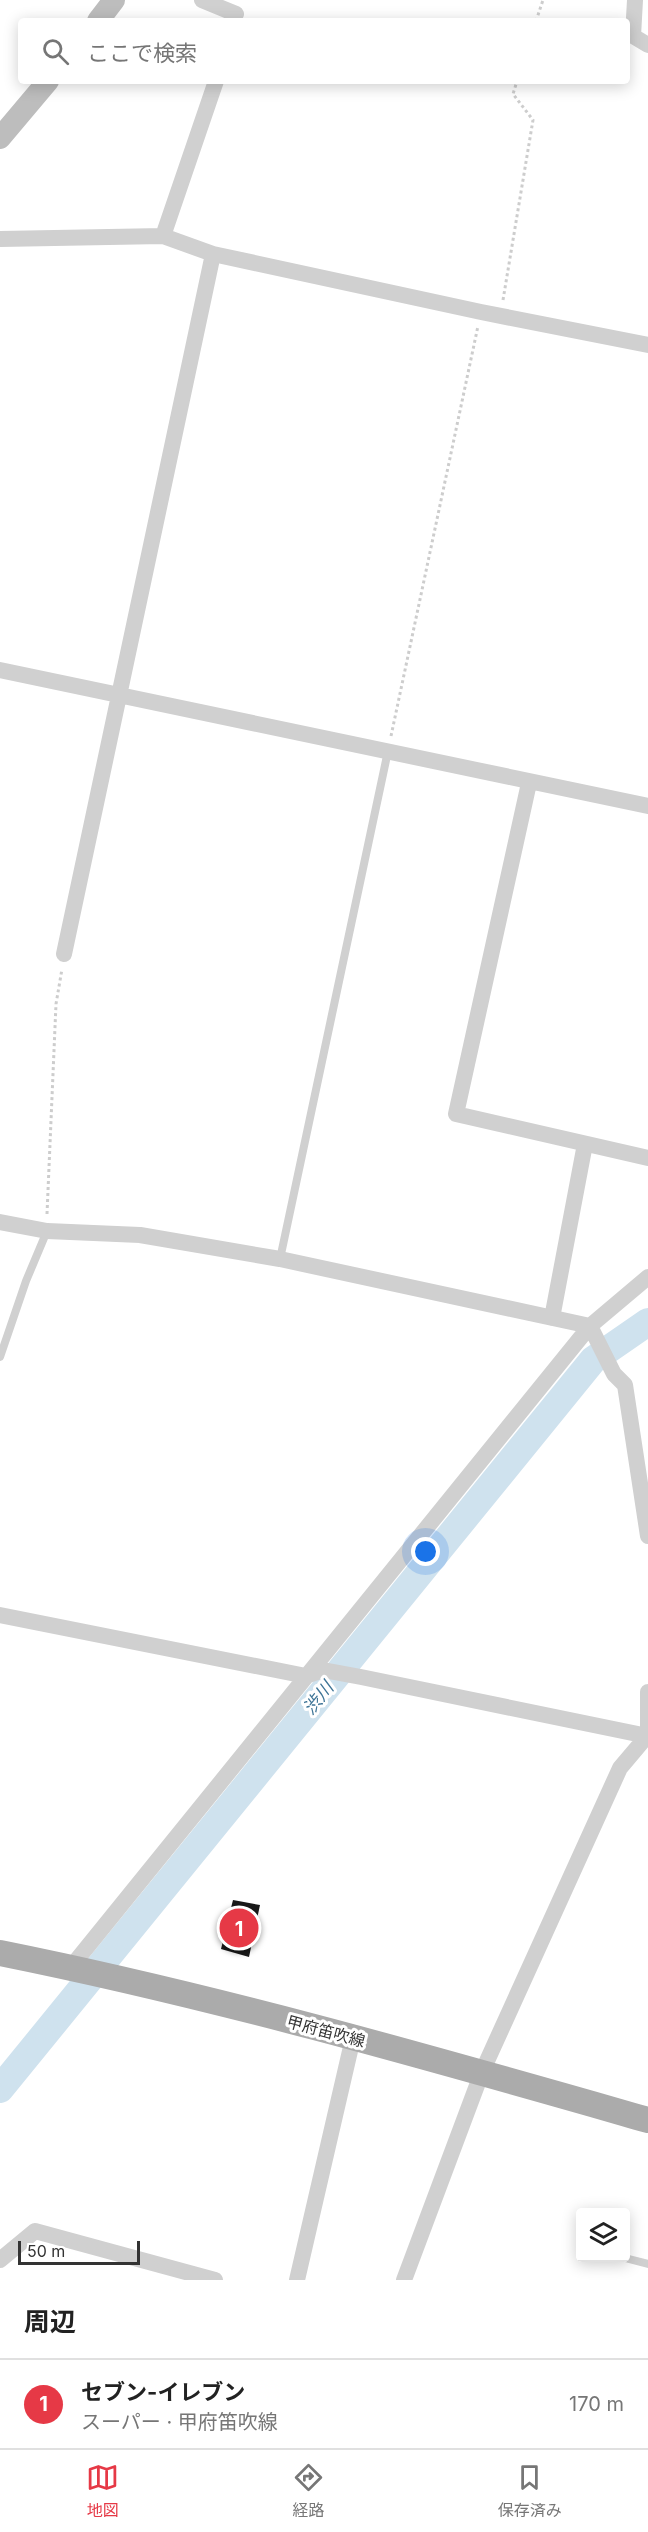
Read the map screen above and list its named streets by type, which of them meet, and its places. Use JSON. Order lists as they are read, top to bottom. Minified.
{"streets":{"main road":["甲府笛吹線"]},"water":["渋川"],"scale_bar":"50 m","page":{"search":"ここで検索","pins":"1","scale":"50 m","heading":"周辺","list":[{"mark":"1","name":"セブン-イレブン","note":"スーパー · 甲府笛吹線","value":"170 m"}],"nav":["地図","経路","保存済み"]}}
